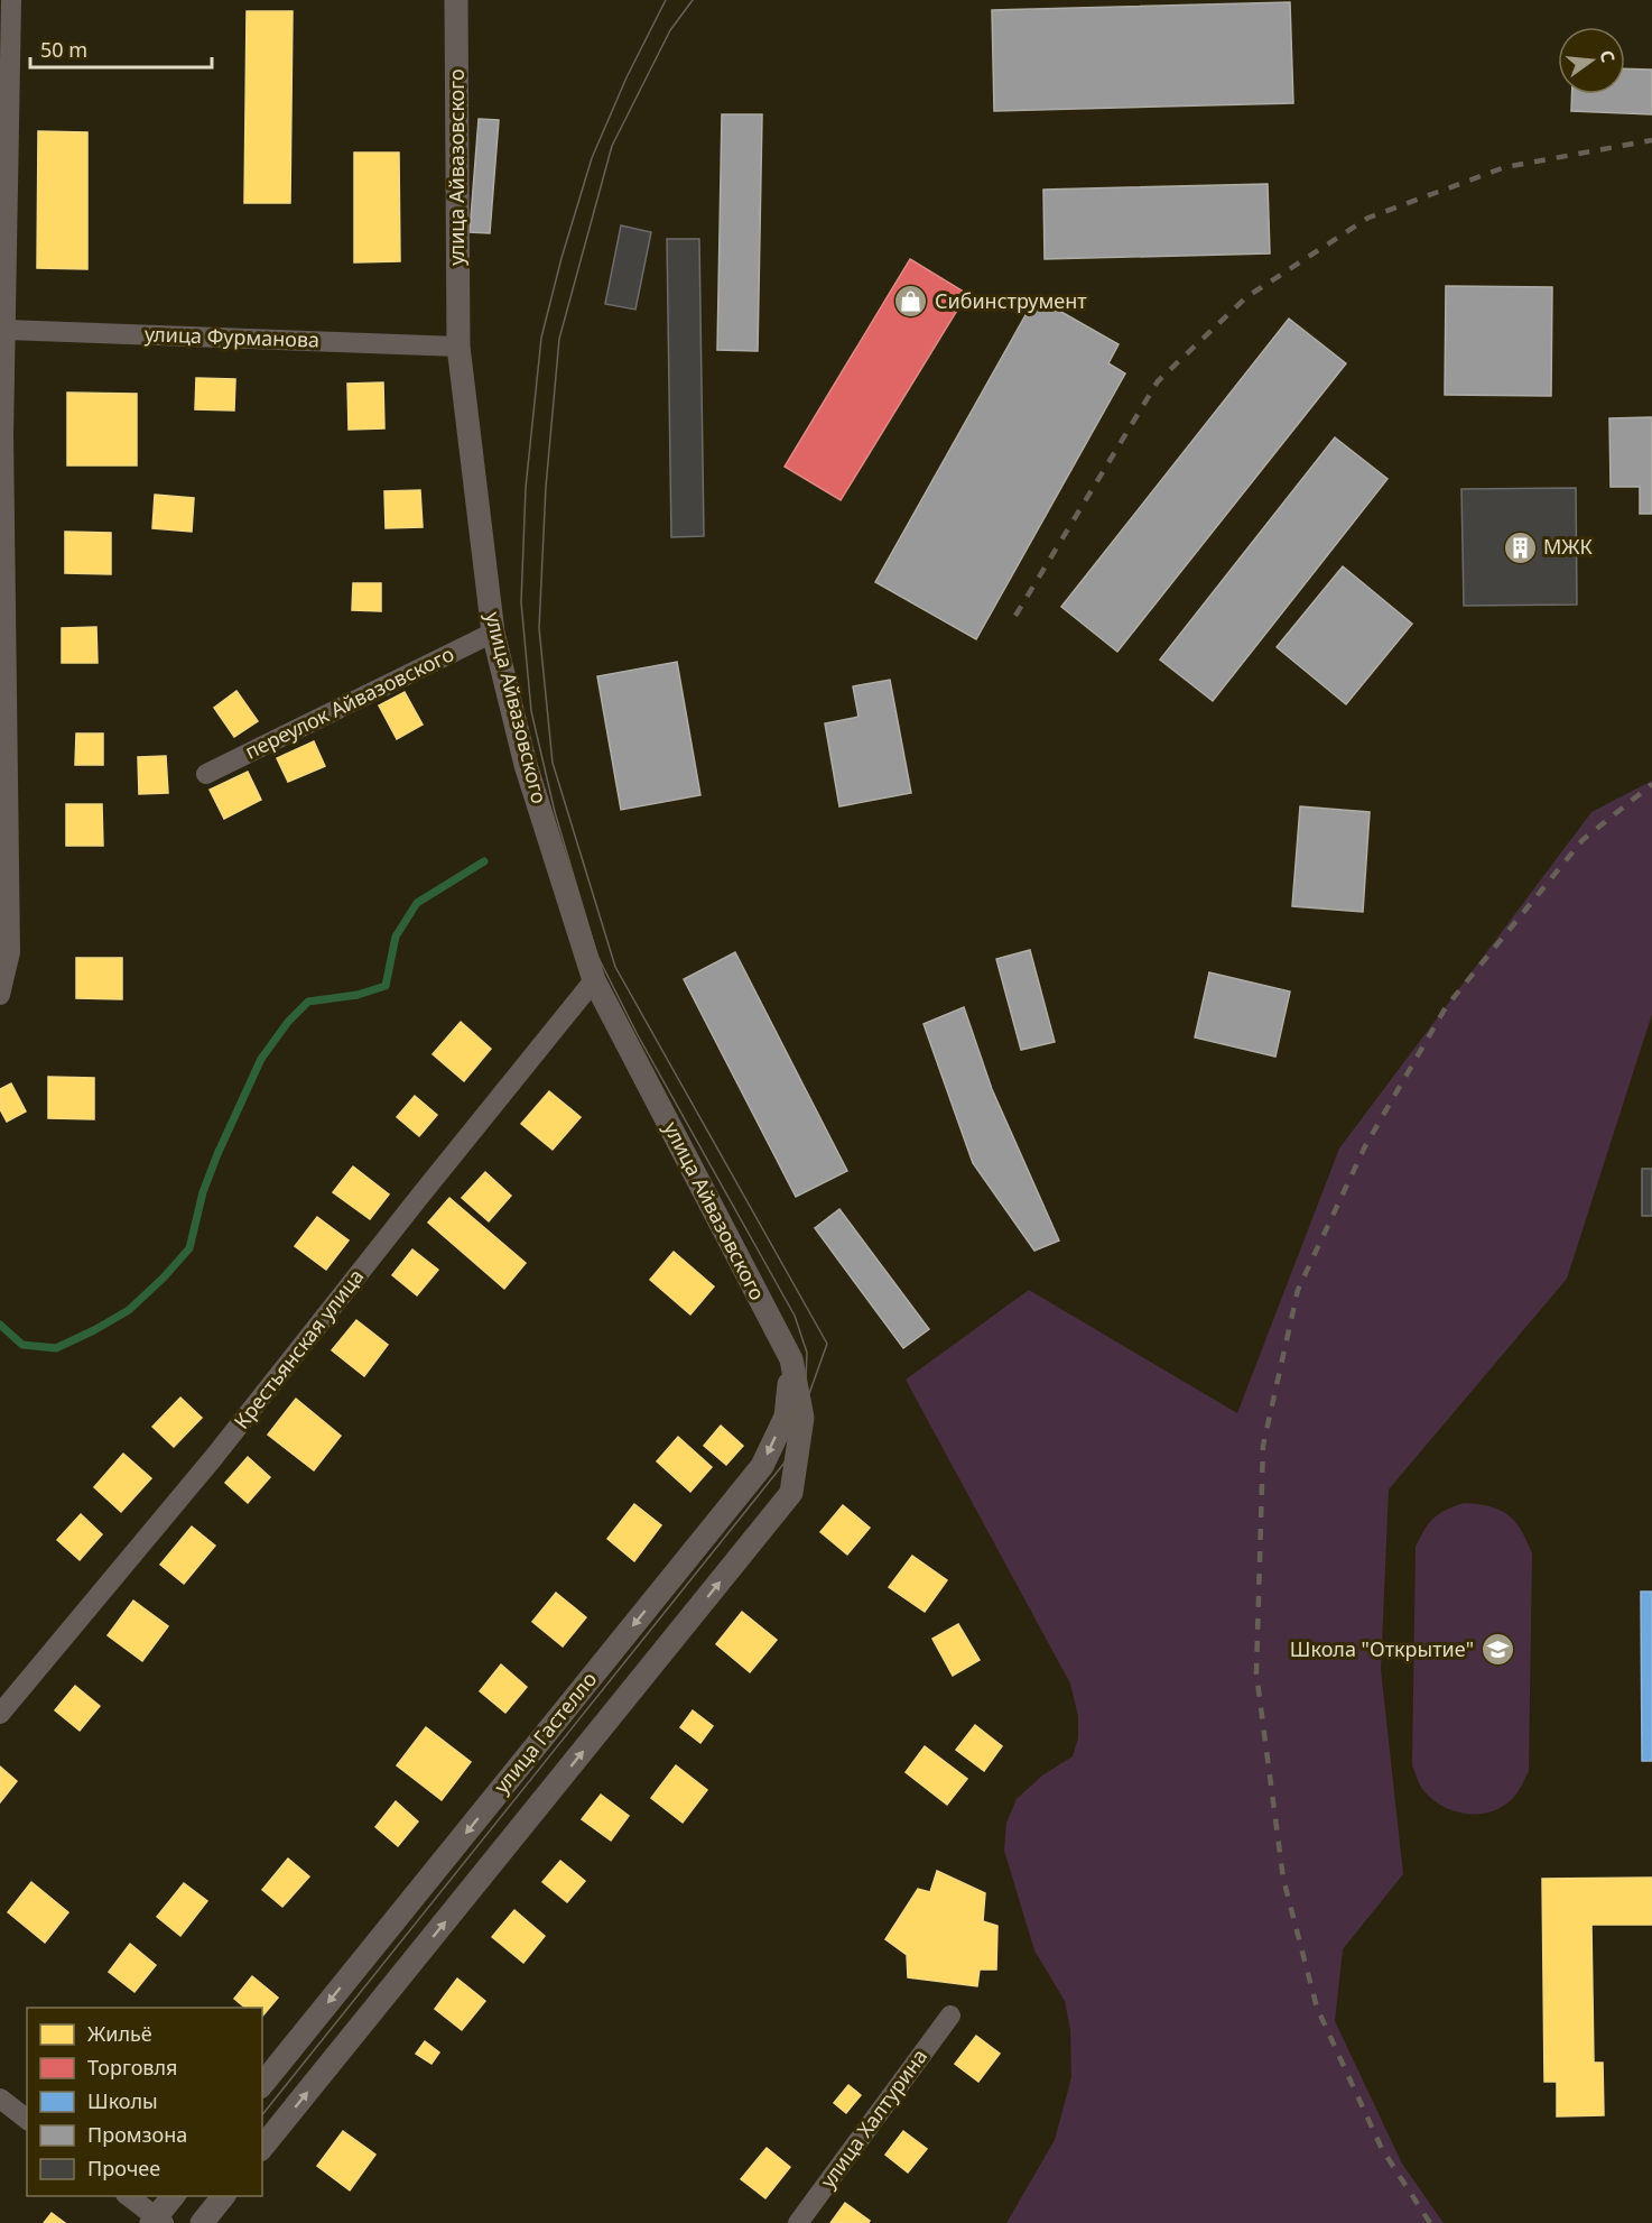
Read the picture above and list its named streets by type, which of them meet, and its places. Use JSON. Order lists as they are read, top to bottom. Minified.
{"streets":{"street":["улица Айвазовского","улица Фурманова","переулок Айвазовского","Крестьянская улица","улица Гастелло","улица Халтурина"]},"crossings":[["улица Айвазовского","улица Фурманова"],["улица Айвазовского","переулок Айвазовского"],["улица Айвазовского","Крестьянская улица"],["улица Айвазовского","улица Гастелло"]],"one_way":["улица Айвазовского","улица Гастелло"],"places":{"shop":["Сибинструмент"],"building":["МЖК"],"school or university":["Школа \"Открытие\""]},"legend":["Жильё","Торговля","Школы","Промзона","Прочее"],"scale_bar":"50 m","north":"right"}
